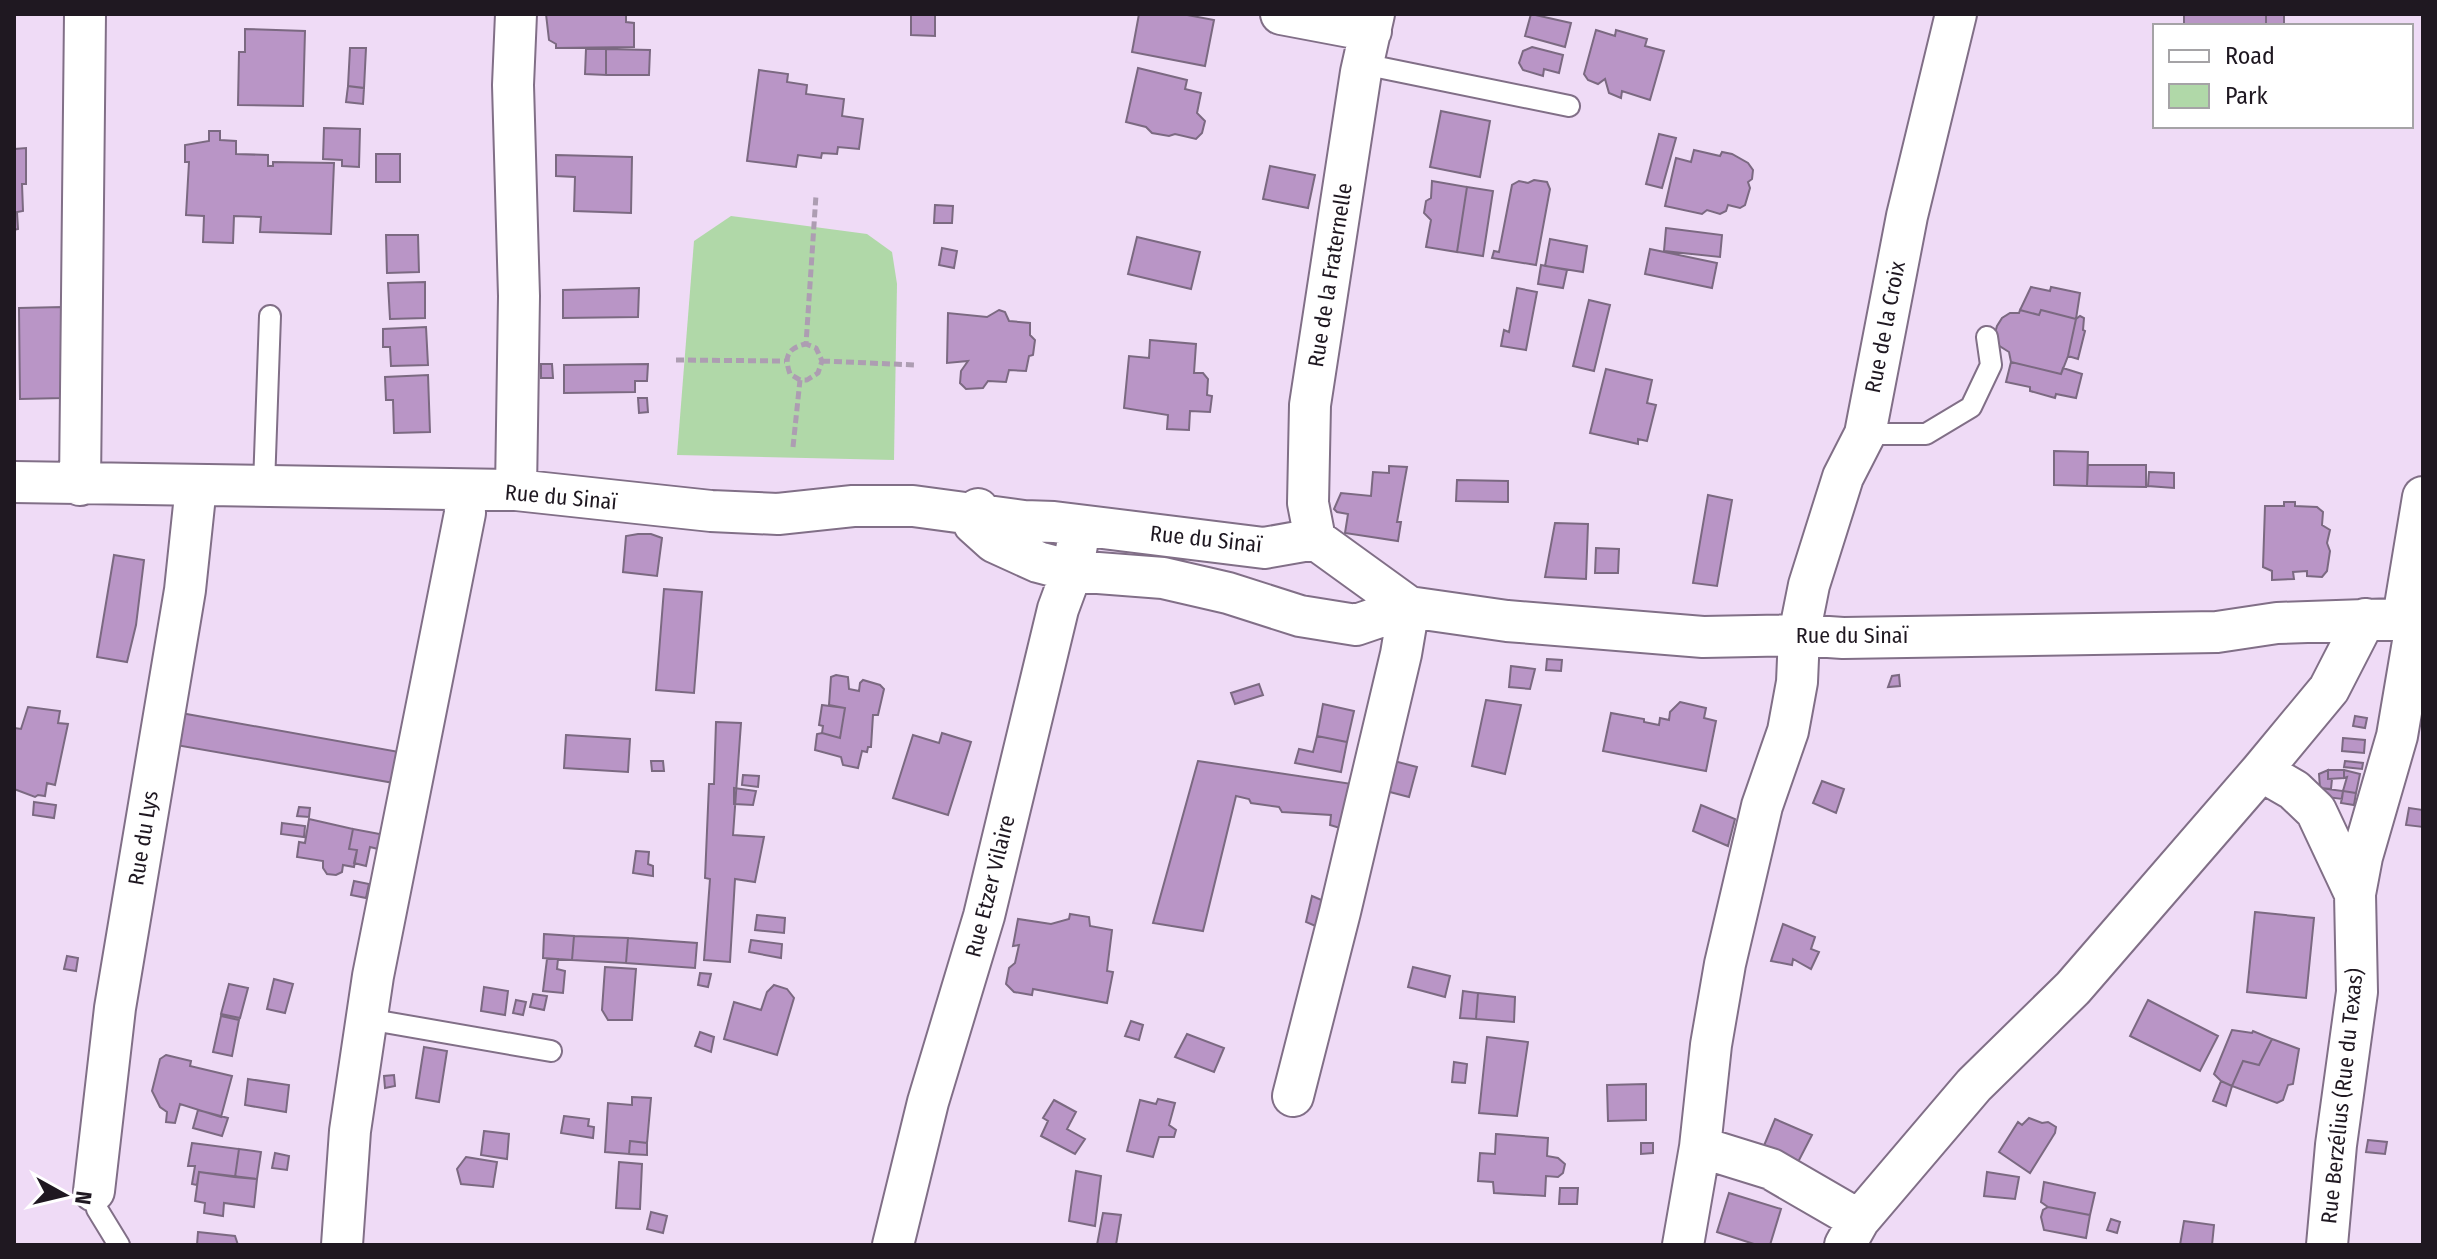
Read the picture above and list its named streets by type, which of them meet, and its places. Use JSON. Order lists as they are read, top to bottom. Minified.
{"streets":{"street":["Rue de la Fraternelle","Rue de la Croix","Rue du Sinaï","Rue du Lys","Rue Etzer Vilaire","Rue Berzélius (Rue du Texas)"]},"crossings":[["Rue de la Fraternelle","Rue du Sinaï"],["Rue de la Croix","Rue du Sinaï"],["Rue du Sinaï","Rue du Lys"],["Rue du Sinaï","Rue Etzer Vilaire"],["Rue du Sinaï","Rue Berzélius (Rue du Texas)"]],"legend":["Road","Park"],"north":"right"}
